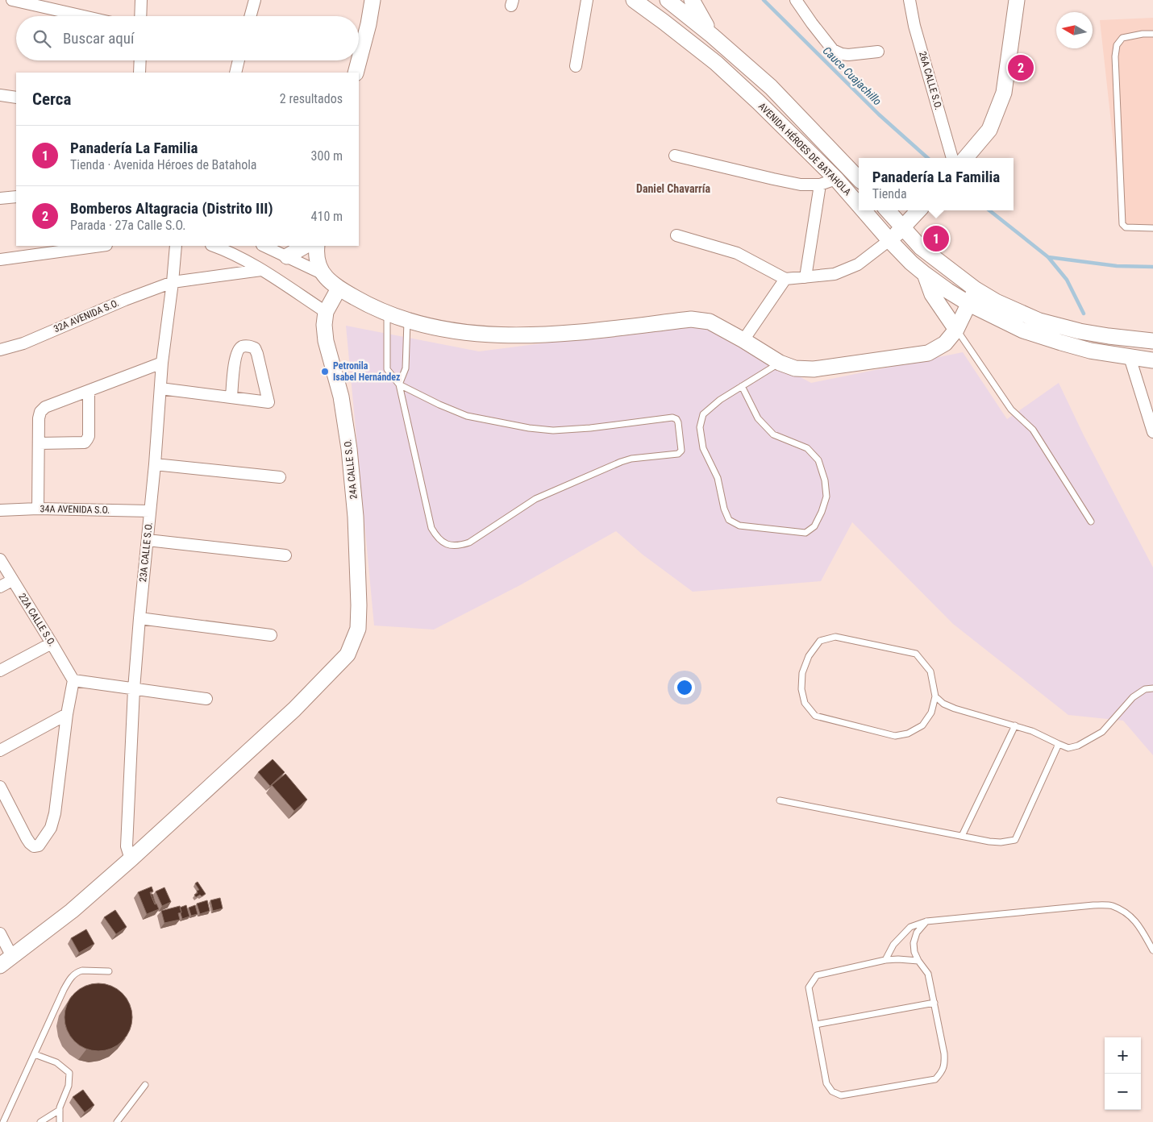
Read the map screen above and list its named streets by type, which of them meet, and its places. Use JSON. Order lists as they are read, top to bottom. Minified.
{"streets":{"street":["26A CALLE S.O.","AVENIDA HÉROES DE BATAHOLA","32A AVENIDA S.O.","24A CALLE S.O.","34A AVENIDA S.O.","23A CALLE S.O.","22A CALLE S.O."]},"crossings":[["32A AVENIDA S.O.","23A CALLE S.O."],["24A CALLE S.O.","23A CALLE S.O."],["34A AVENIDA S.O.","23A CALLE S.O."]],"districts":["Daniel Chavarría"],"water":["Cauce Cuajachillo"],"places":["Petronila Isabel Hernández"],"north":"left","page":{"search":"Buscar aquí","pins":["2","1"],"heading":["Cerca","2 resultados"],"list":[{"mark":"1","name":"Panadería La Familia","note":"Tienda · Avenida Héroes de Batahola","value":"300 m"},{"mark":"2","name":"Bomberos Altagracia (Distrito III)","note":"Parada · 27a Calle S.O.","value":"410 m"}],"popup":["Panadería La Familia","Tienda"],"map_buttons":["+","−"]}}
